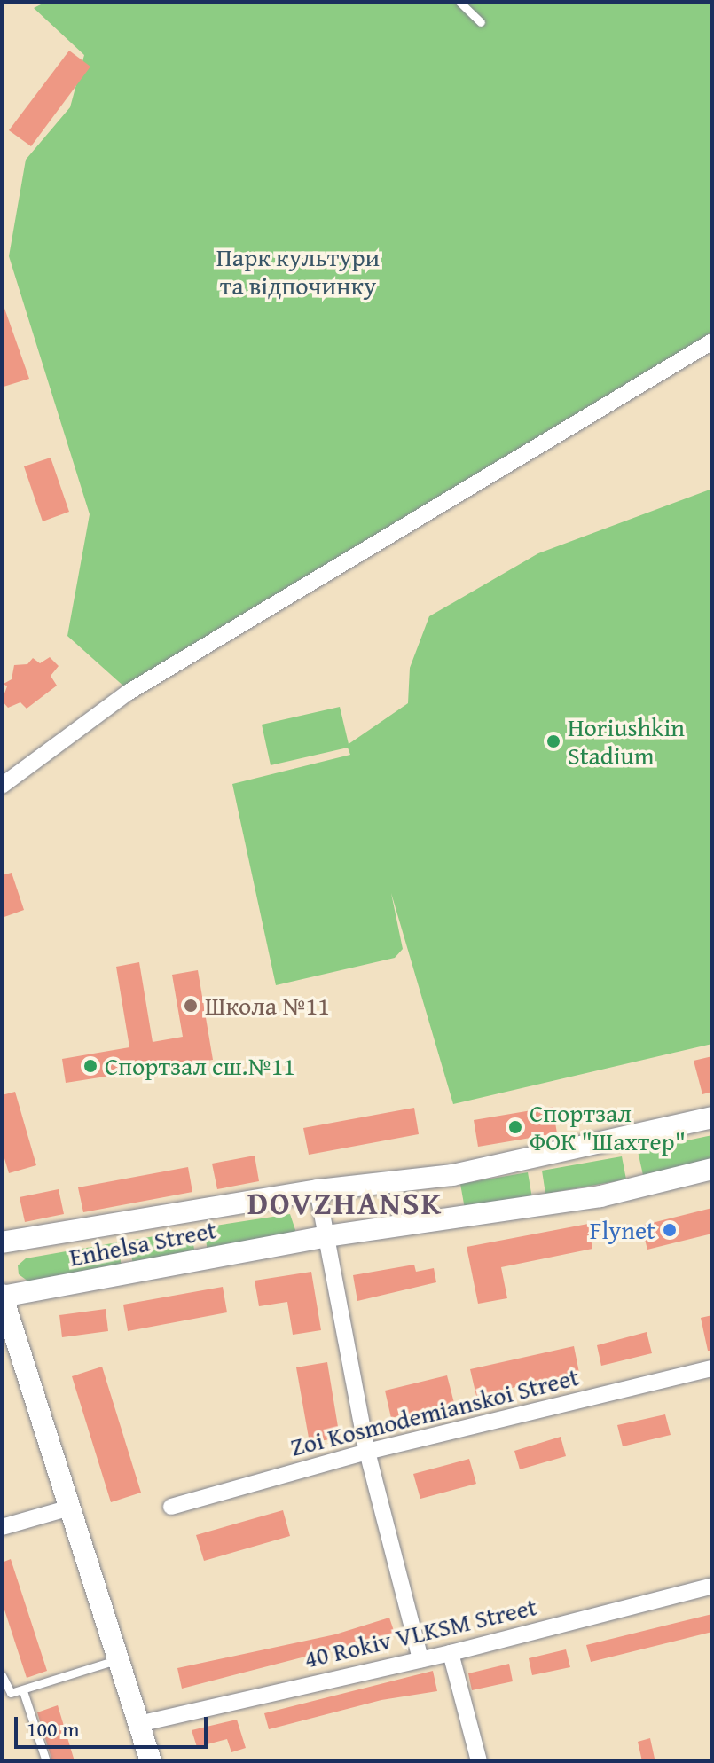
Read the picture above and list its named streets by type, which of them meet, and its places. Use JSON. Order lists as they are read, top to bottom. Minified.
{"streets":{"street":["Enhelsa Street","Zoi Kosmodemianskoi Street","40 Rokiv VLKSM Street"]},"districts":["DOVZHANSK"],"parks":["Парк культури та відпочинку"],"places":["Horiushkin Stadium","Школа №11","Спортзал сш.№11","Спортзал ФОК \"Шахтер\"","Flynet"],"scale_bar":"100 m"}
